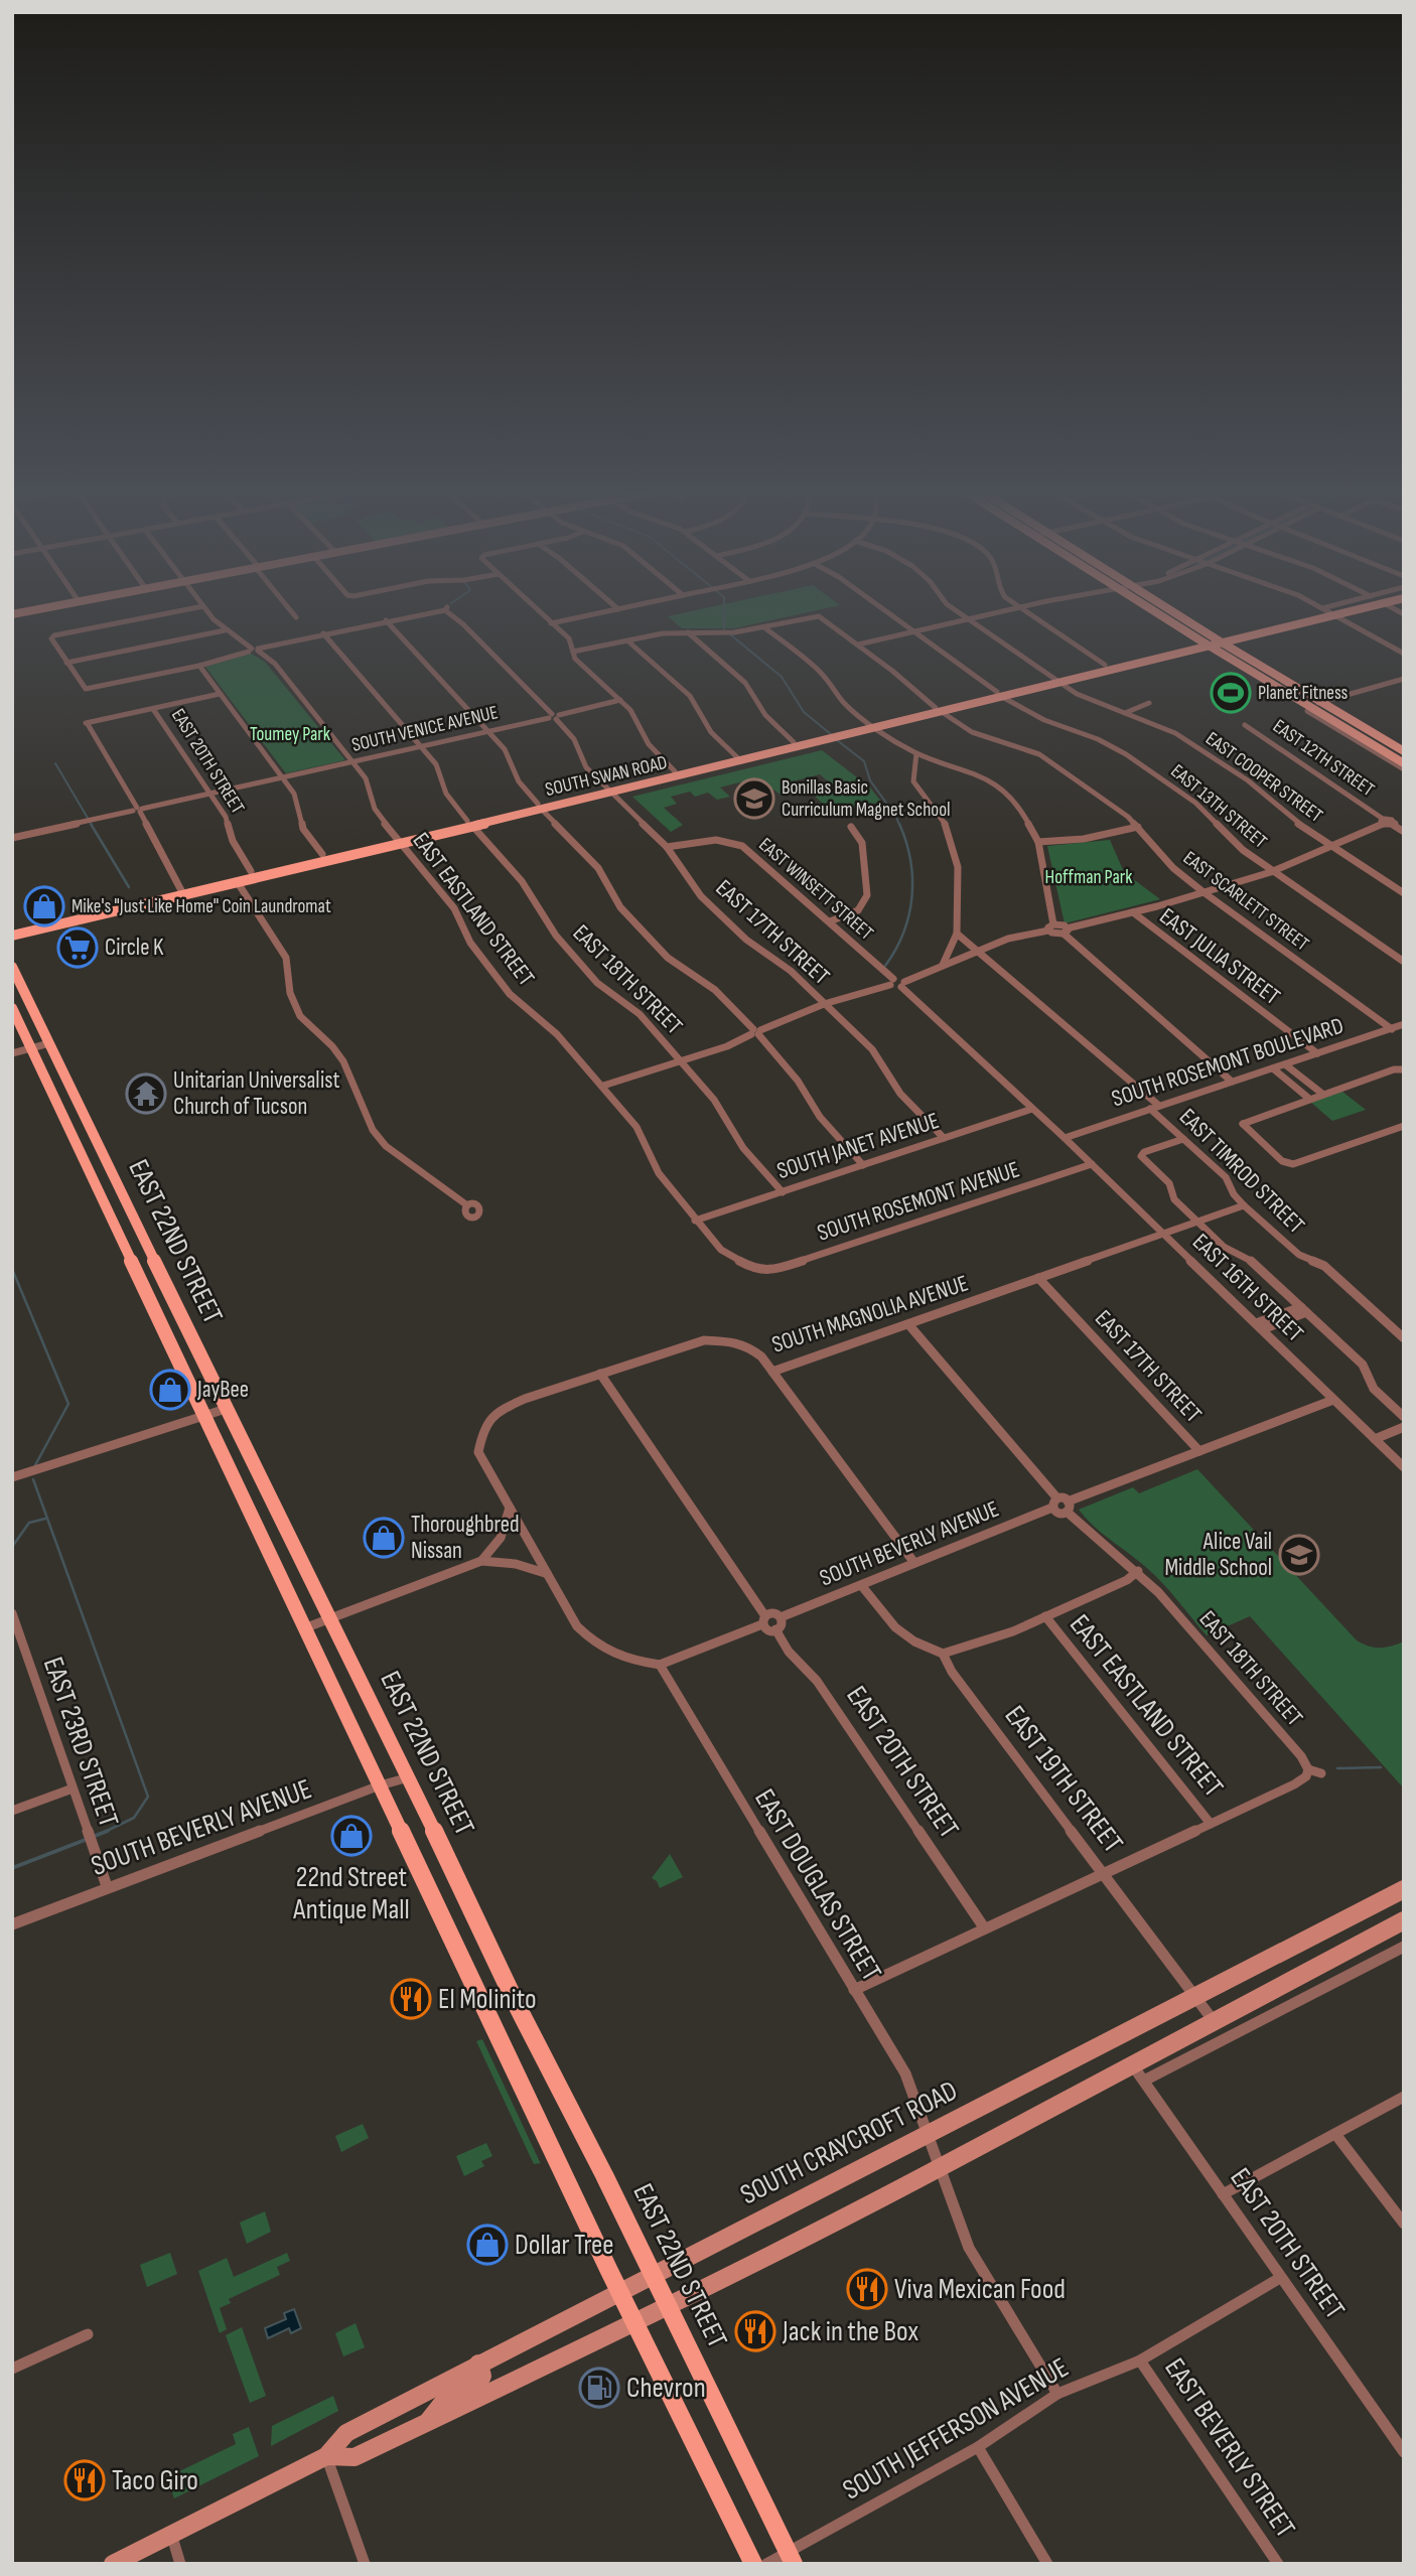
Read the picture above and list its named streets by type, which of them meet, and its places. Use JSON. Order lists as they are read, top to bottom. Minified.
{"streets":{"main road":["SOUTH SWAN ROAD","EAST 22ND STREET","SOUTH CRAYCROFT ROAD"],"street":["SOUTH VENICE AVENUE","EAST 12TH STREET","EAST 20TH STREET","EAST COOPER STREET","EAST 13TH STREET","EAST WINSETT STREET","EAST SCARLETT STREET","EAST EASTLAND STREET","EAST 17TH STREET","EAST JULIA STREET","EAST 18TH STREET","SOUTH ROSEMONT BOULEVARD","SOUTH JANET AVENUE","EAST TIMROD STREET","SOUTH ROSEMONT AVENUE","EAST 16TH STREET","SOUTH MAGNOLIA AVENUE","SOUTH BEVERLY AVENUE","EAST 23RD STREET","EAST 19TH STREET","EAST DOUGLAS STREET","SOUTH JEFFERSON AVENUE","EAST BEVERLY STREET"]},"crossings":[["SOUTH VENICE AVENUE","EAST 20TH STREET"],["SOUTH VENICE AVENUE","EAST EASTLAND STREET"],["SOUTH VENICE AVENUE","EAST 17TH STREET"],["SOUTH VENICE AVENUE","EAST 18TH STREET"],["EAST 20TH STREET","SOUTH SWAN ROAD"],["EAST 20TH STREET","SOUTH BEVERLY AVENUE"],["EAST 20TH STREET","SOUTH CRAYCROFT ROAD"],["EAST 20TH STREET","SOUTH JEFFERSON AVENUE"],["SOUTH SWAN ROAD","EAST COOPER STREET"],["SOUTH SWAN ROAD","EAST 13TH STREET"],["SOUTH SWAN ROAD","EAST SCARLETT STREET"],["SOUTH SWAN ROAD","EAST EASTLAND STREET"],["SOUTH SWAN ROAD","EAST 17TH STREET"],["SOUTH SWAN ROAD","EAST 18TH STREET"],["EAST WINSETT STREET","EAST 17TH STREET"],["EAST SCARLETT STREET","SOUTH ROSEMONT BOULEVARD"],["EAST EASTLAND STREET","SOUTH JANET AVENUE"],["EAST EASTLAND STREET","SOUTH ROSEMONT AVENUE"],["EAST 17TH STREET","SOUTH JANET AVENUE"],["EAST 17TH STREET","SOUTH MAGNOLIA AVENUE"],["EAST JULIA STREET","SOUTH ROSEMONT BOULEVARD"],["EAST 18TH STREET","SOUTH JANET AVENUE"],["SOUTH ROSEMONT BOULEVARD","EAST TIMROD STREET"],["SOUTH ROSEMONT BOULEVARD","EAST 16TH STREET"],["EAST TIMROD STREET","SOUTH MAGNOLIA AVENUE"],["SOUTH ROSEMONT AVENUE","EAST 16TH STREET"],["EAST 22ND STREET","SOUTH BEVERLY AVENUE"],["EAST 22ND STREET","SOUTH CRAYCROFT ROAD"],["EAST 22ND STREET","SOUTH JEFFERSON AVENUE"],["EAST 16TH STREET","SOUTH MAGNOLIA AVENUE"],["SOUTH MAGNOLIA AVENUE","EAST DOUGLAS STREET"],["SOUTH BEVERLY AVENUE","EAST 23RD STREET"],["EAST 19TH STREET","SOUTH CRAYCROFT ROAD"],["EAST DOUGLAS STREET","SOUTH CRAYCROFT ROAD"],["SOUTH JEFFERSON AVENUE","EAST BEVERLY STREET"]],"parks":["Toumey Park","Hoffman Park"],"places":{"sports":["Planet Fitness"],"school or university":["Bonillas Basic Curriculum Magnet School","Alice Vail Middle School"],"shop":["Mike's \"Just Like Home\" Coin Laundromat","JayBee","Thoroughbred Nissan","22nd Street Antique Mall","Dollar Tree"],"supermarket":["Circle K"],"temple":["Unitarian Universalist Church of Tucson"],"restaurant":["El Molinito","Viva Mexican Food","Jack in the Box","Taco Giro"],"fuel station":["Chevron"]}}
